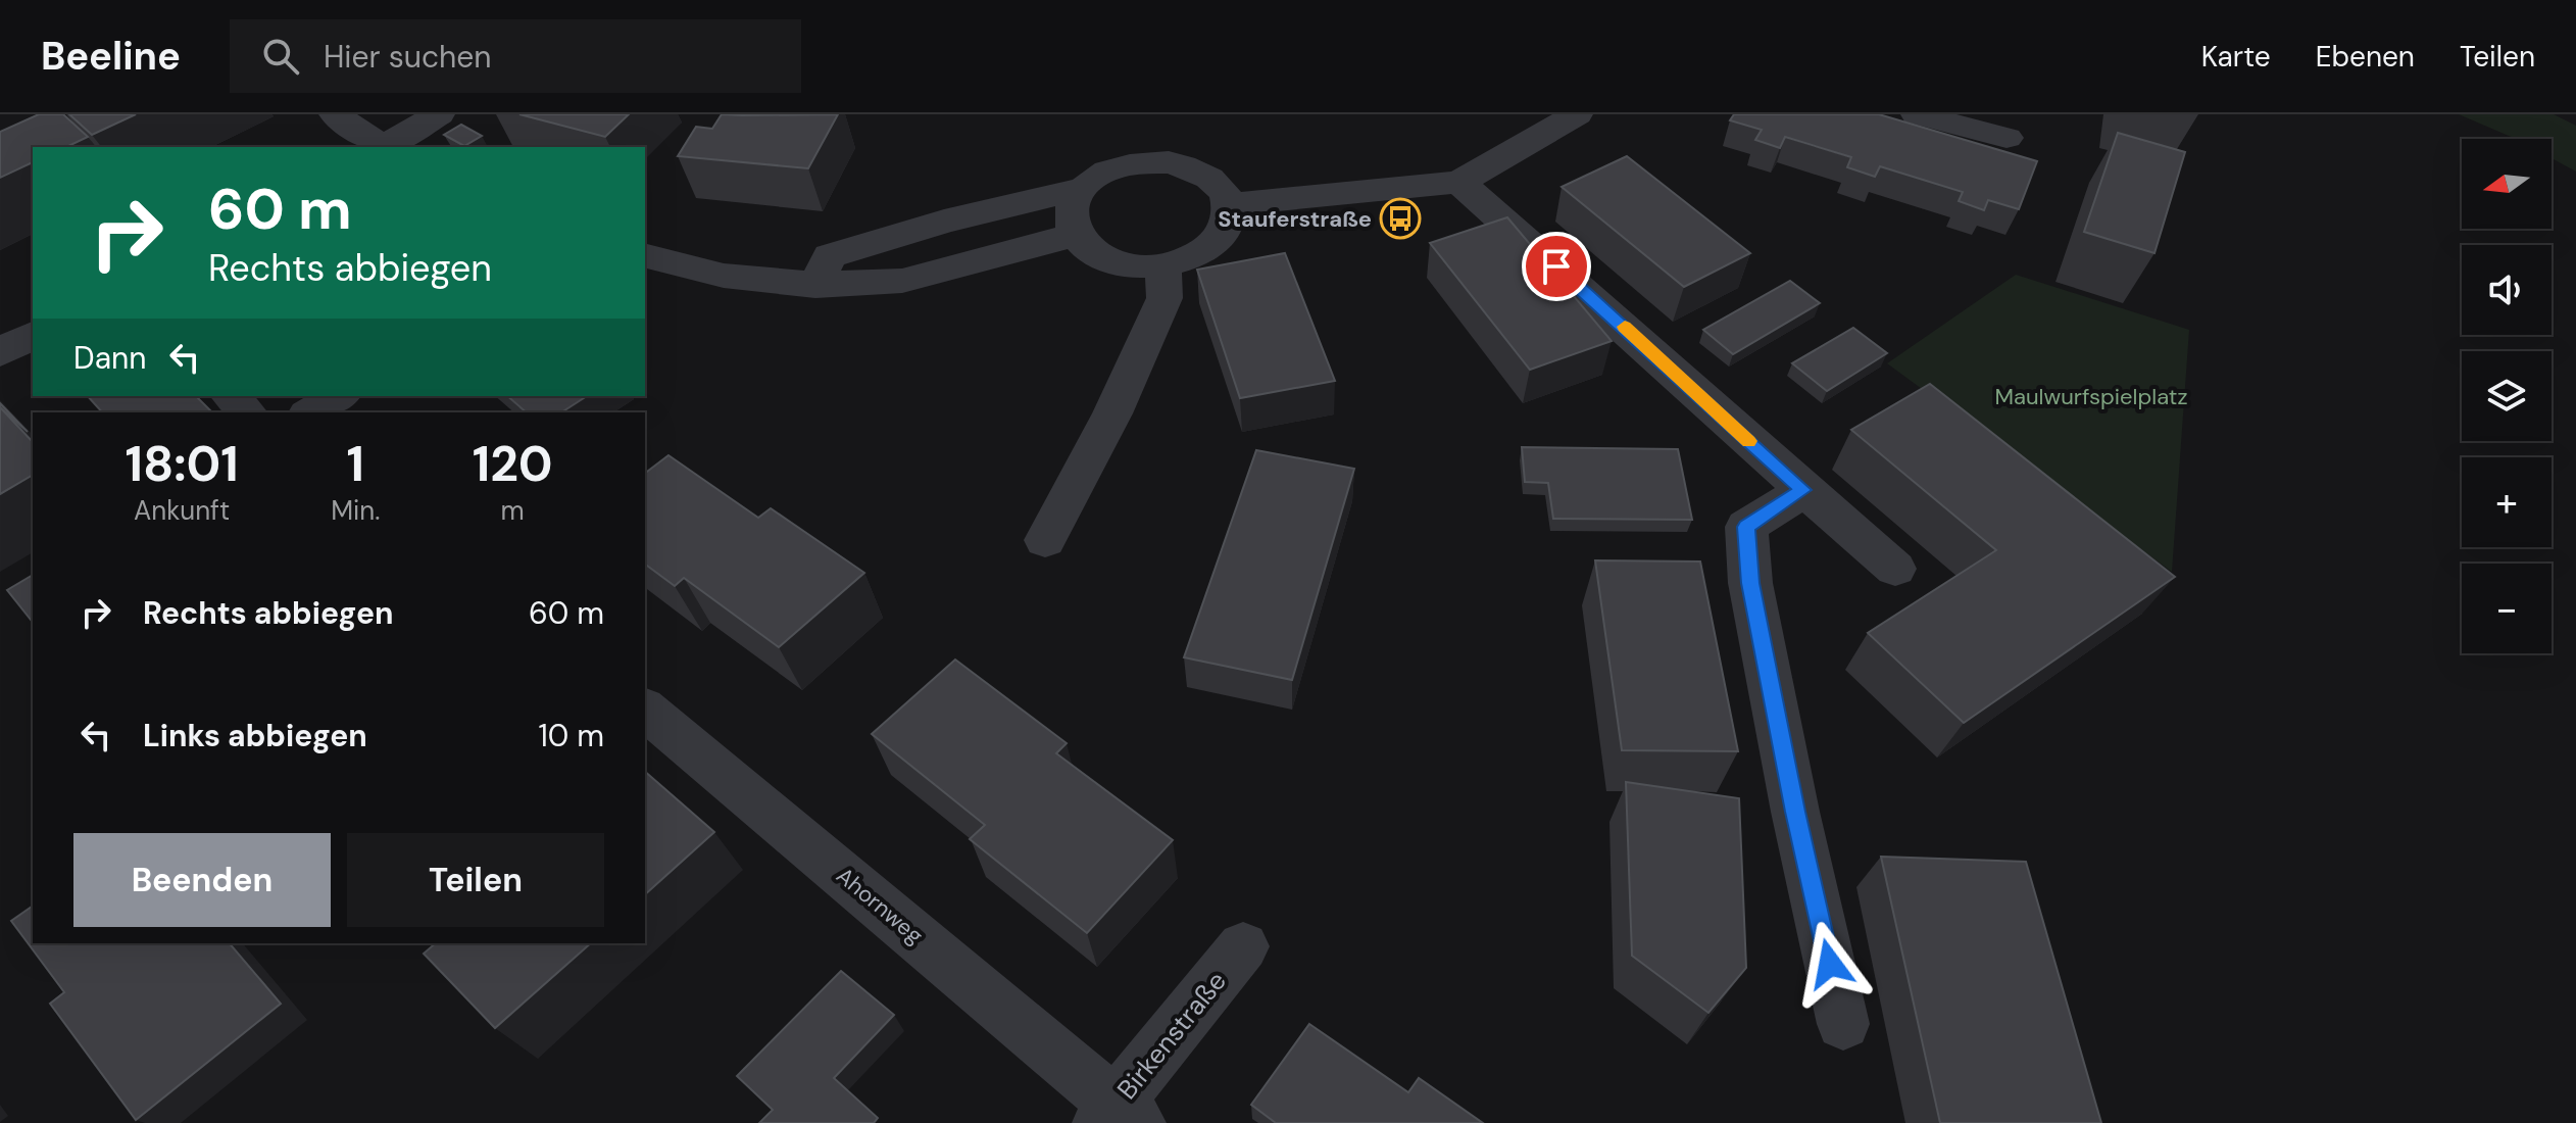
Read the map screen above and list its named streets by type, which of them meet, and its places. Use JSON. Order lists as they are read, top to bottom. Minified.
{"streets":{"street":["Ahornweg","Birkenstraße"]},"crossings":[["Ahornweg","Birkenstraße"]],"parks":["Maulwurfspielplatz"],"places":{"bus stop":["Stauferstraße"]},"north":"left","page":{"header":"Beeline","search":"Hier suchen","nav":["Karte","Ebenen","Teilen"],"map_buttons":["+","−"],"turn":["60 m","Rechts abbiegen"],"then":"Dann","eta":["18:01","Ankunft","1","Min.","120","m"],"list":[{"name":"Rechts abbiegen","value":"60 m"},{"name":"Links abbiegen","value":"10 m"}],"buttons":["Beenden","Teilen"]}}
